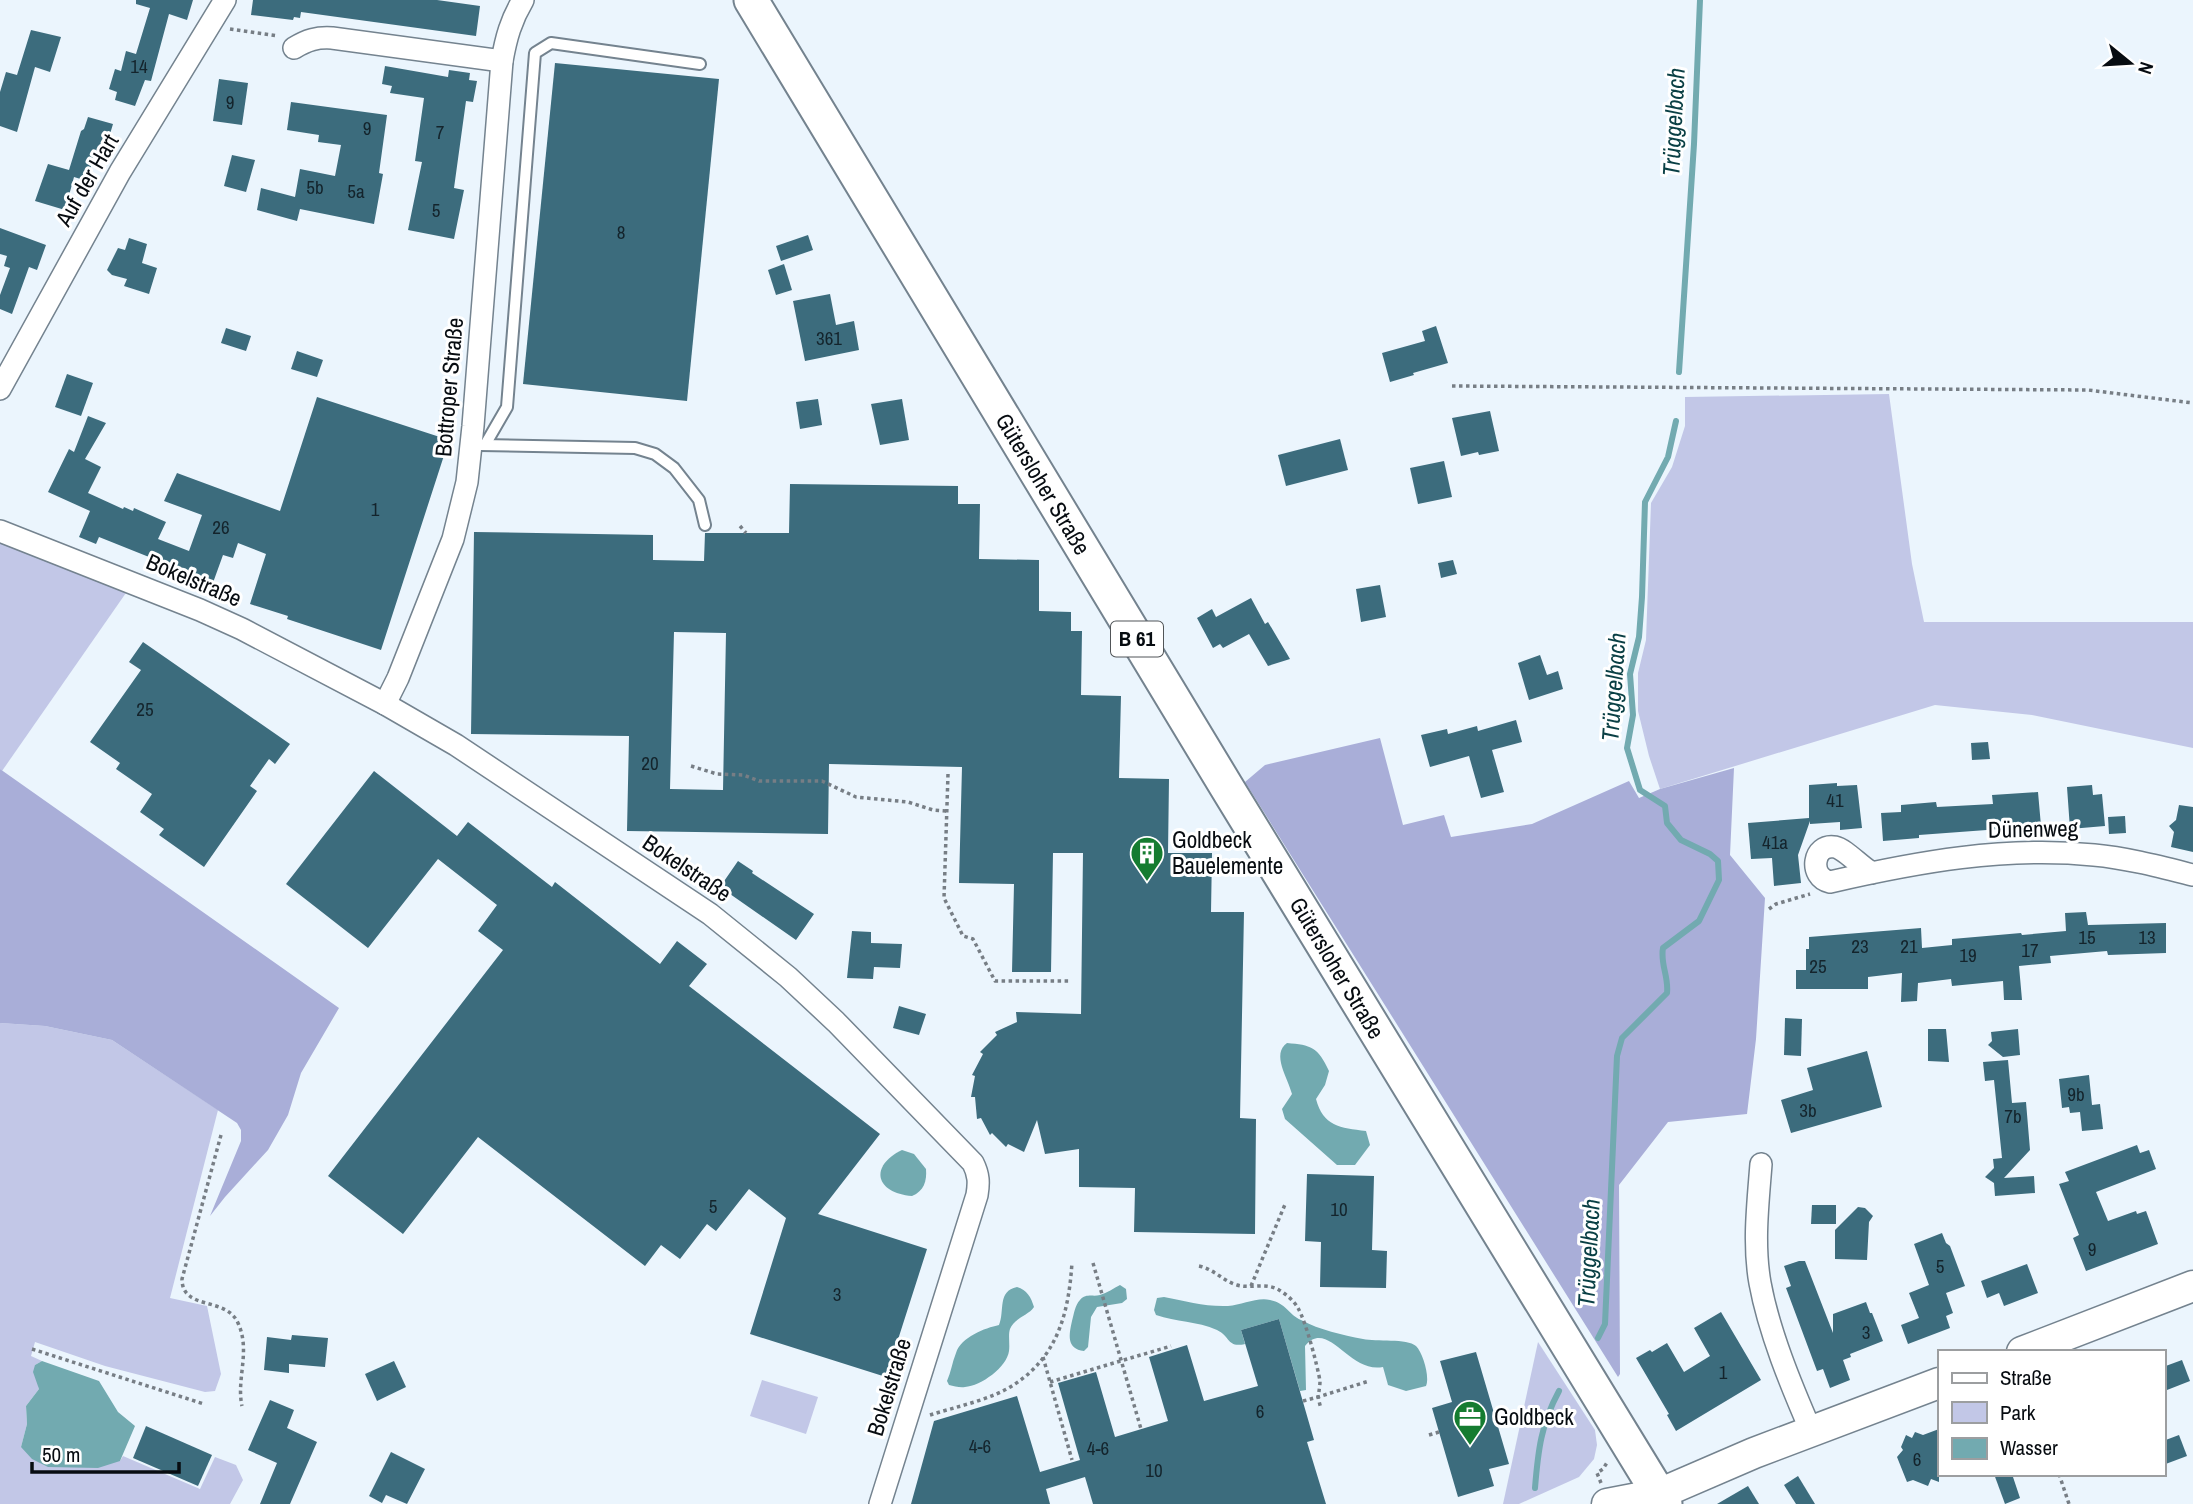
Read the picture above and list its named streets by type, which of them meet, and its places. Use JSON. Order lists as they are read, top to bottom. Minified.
{"streets":{"main road":["Gütersloher Straße","B 61"],"street":["Auf der Hart","Bottroper Straße","Bokelstraße","Dünenweg"]},"crossings":[["Bottroper Straße","Bokelstraße"]],"water":["Trüggelbach"],"places":{"building":["Goldbeck Bauelemente"],"office":["Goldbeck"]},"house_numbers":["14","9","9","7","5b","5a","5","8","361","1","26","25","20","41","41a","15","13","23","21","17","19","25","9b","3b","7b","5","10","9","5","3","3","1","6","4-6","4-6","6","10"],"legend":["Straße","Park","Wasser"],"scale_bar":"50 m","north":"right"}
